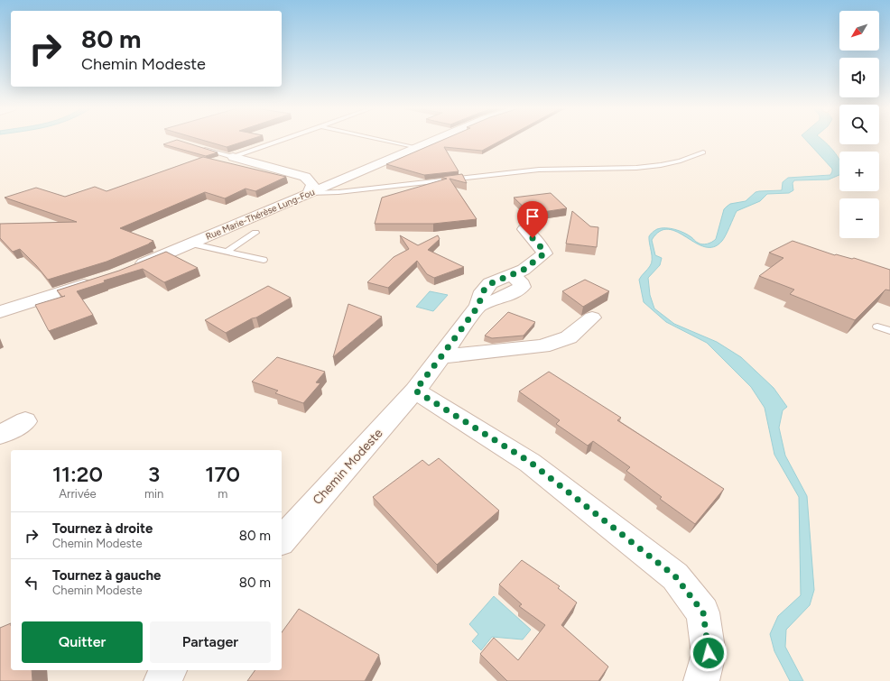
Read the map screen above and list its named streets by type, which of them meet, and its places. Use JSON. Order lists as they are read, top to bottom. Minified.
{"streets":{"street":["Rue Marie-Thérèse Lung-Fou","Chemin Modeste"]},"north":"bottom left","page":{"map_buttons":["+","−"],"turn":["80 m","Chemin Modeste"],"eta":["11:20","Arrivée","3","min","170","m"],"list":[{"name":"Tournez à droite","note":"Chemin Modeste","value":"80 m"},{"name":"Tournez à gauche","note":"Chemin Modeste","value":"80 m"}],"buttons":["Quitter","Partager"]}}
